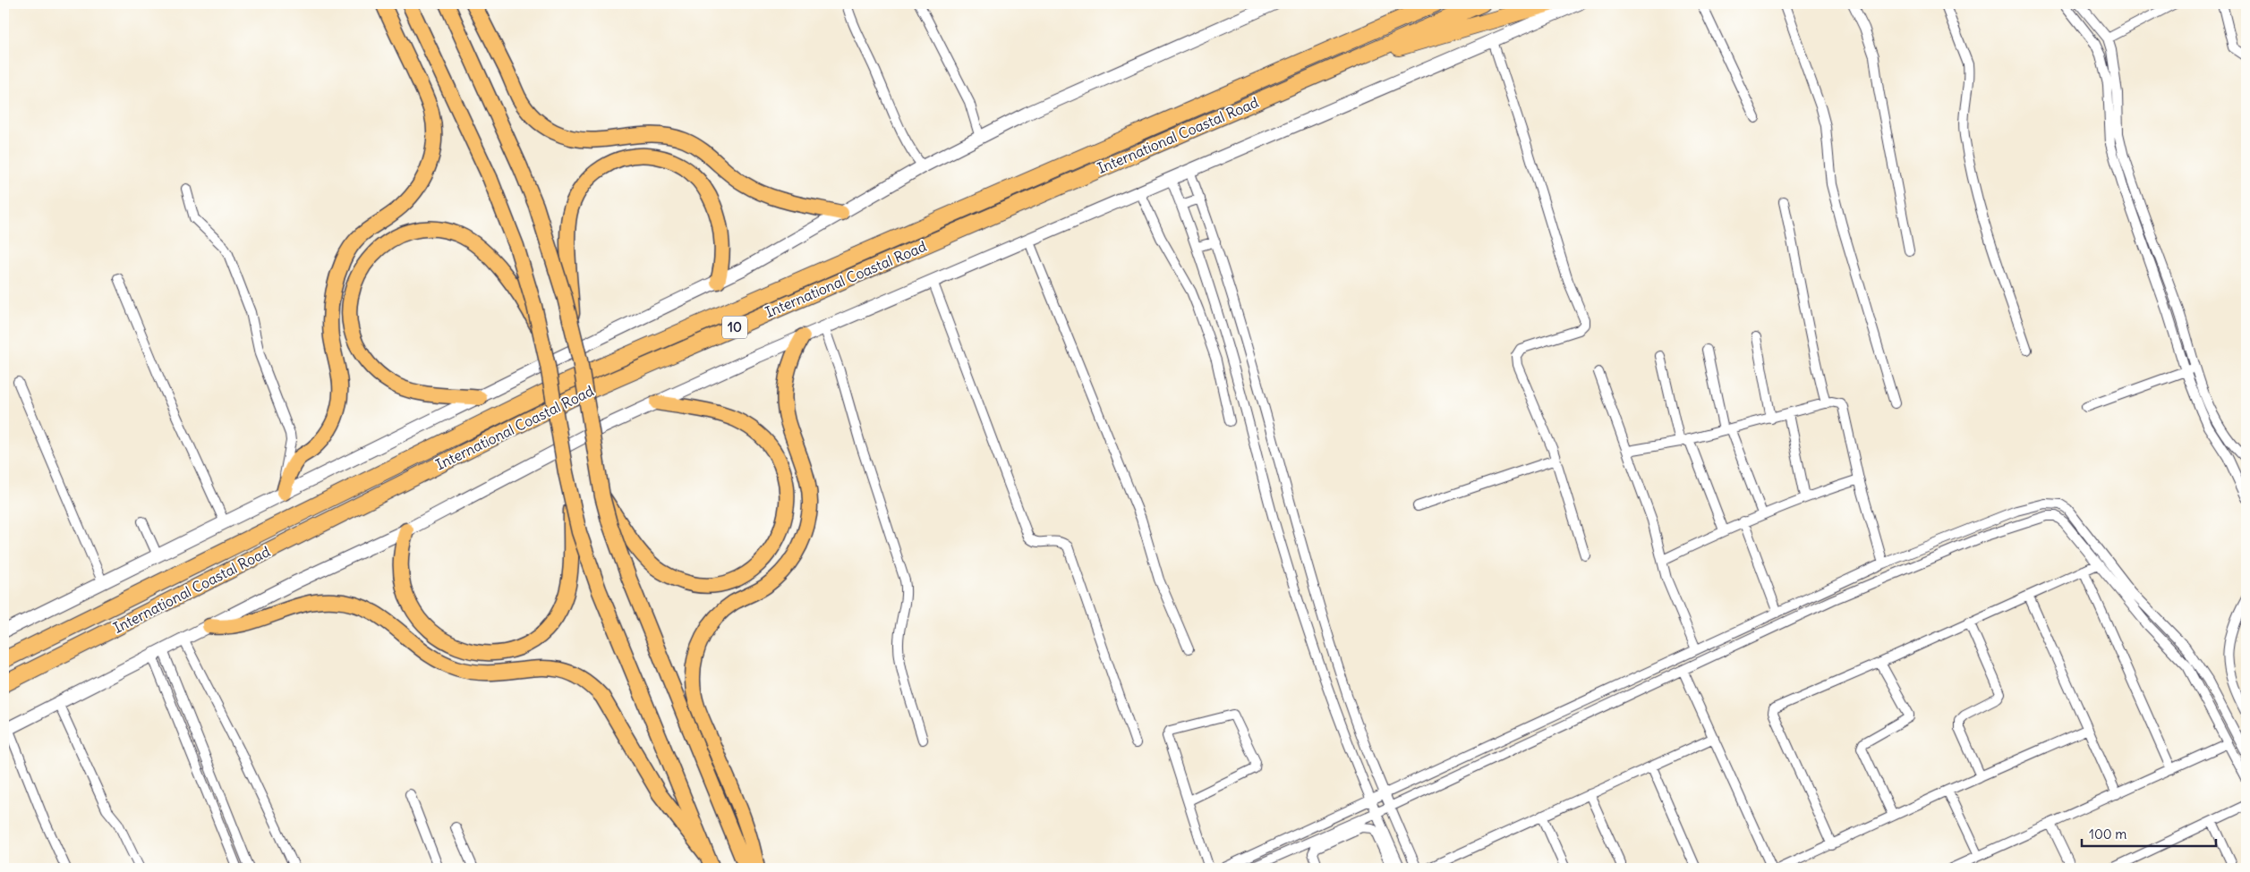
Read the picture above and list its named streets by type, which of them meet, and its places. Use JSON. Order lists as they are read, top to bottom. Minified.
{"streets":{"highway":["International Coastal Road","10"]},"scale_bar":"100 m"}
